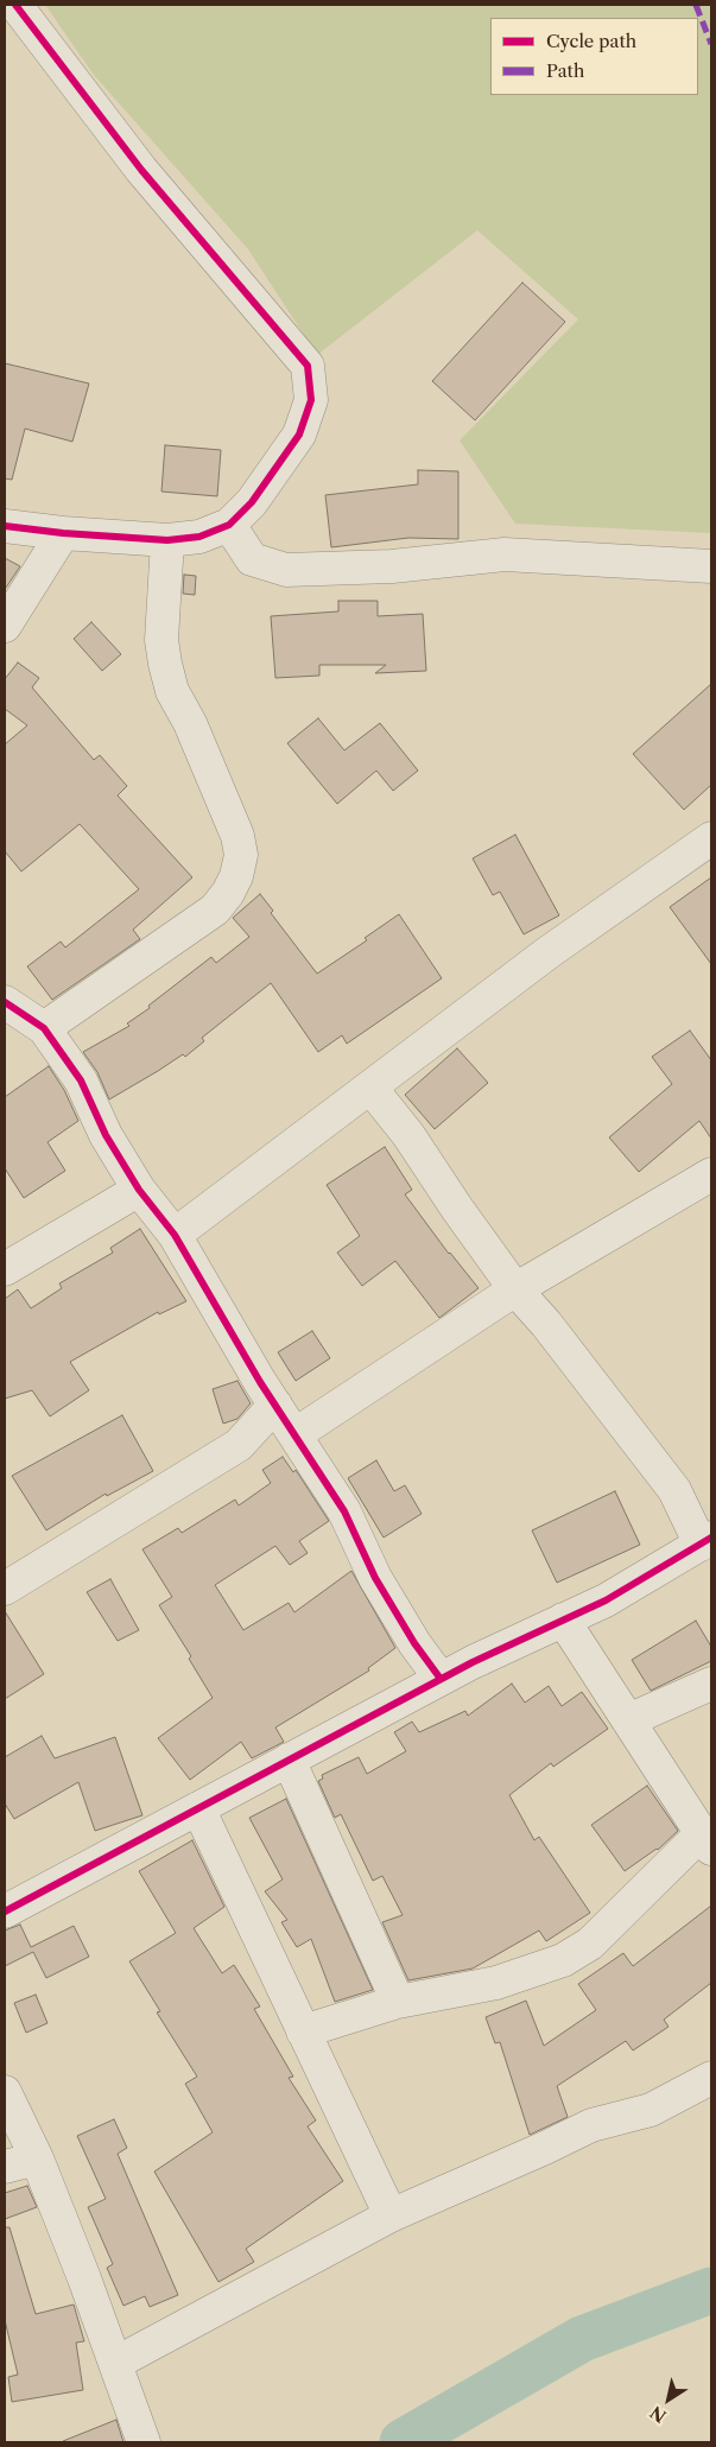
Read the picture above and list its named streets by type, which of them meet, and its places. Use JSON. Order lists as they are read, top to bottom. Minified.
{"legend":["Cycle path","Path"],"north":"bottom left"}
